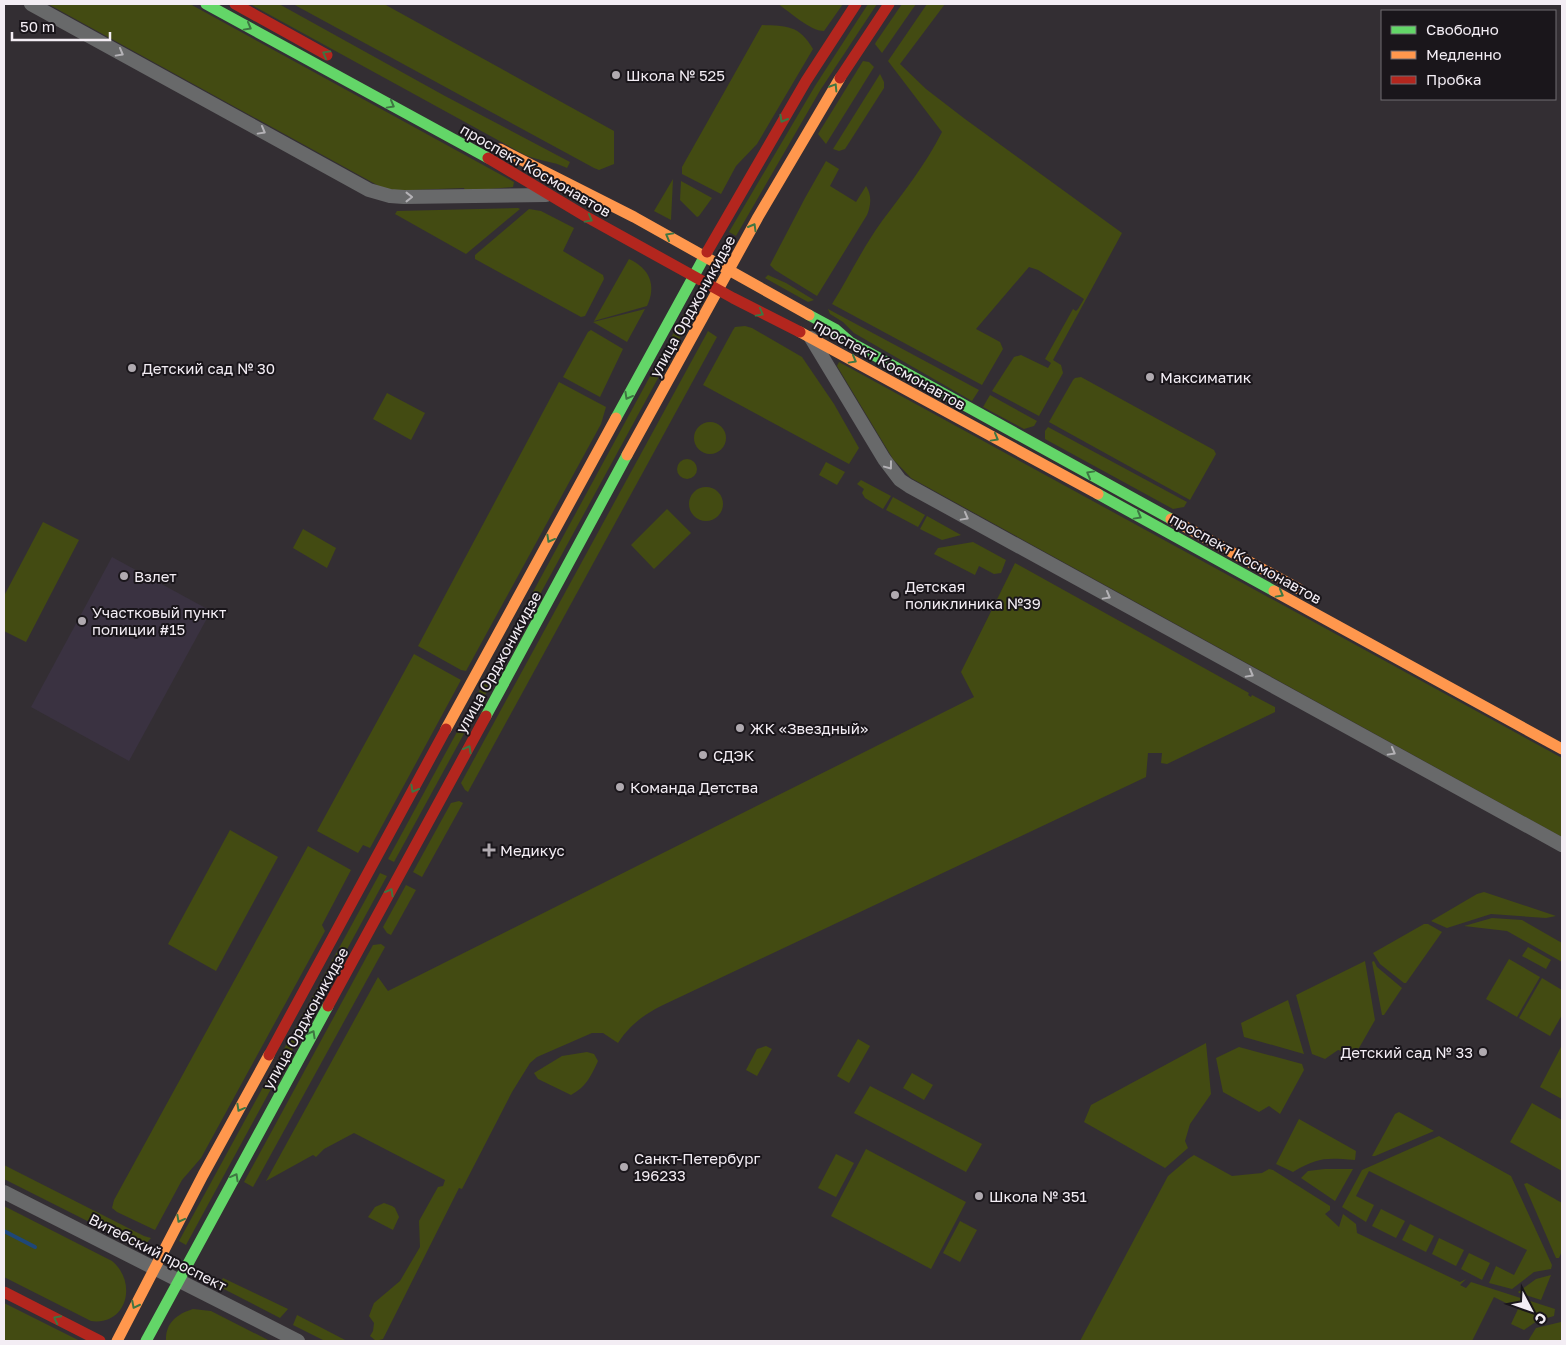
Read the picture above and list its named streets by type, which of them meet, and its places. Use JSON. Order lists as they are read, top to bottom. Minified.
{"streets":{"street":["проспект Космонавтов","улица Орджоникидзе","Витебский проспект"]},"crossings":[["проспект Космонавтов","улица Орджоникидзе"],["улица Орджоникидзе","Витебский проспект"]],"places":{"other":["Школа № 525","Детский сад № 30","Максиматик","Взлет","Детская поликлиника №39","Участковый пункт полиции #15","ЖК «Звездный»","СДЭК","Команда Детства","Детский сад № 33","Санкт-Петербург 196233","Школа № 351"],"health":["Медикус"]},"legend":["Свободно","Медленно","Пробка"],"scale_bar":"50 m","north":"bottom right"}
